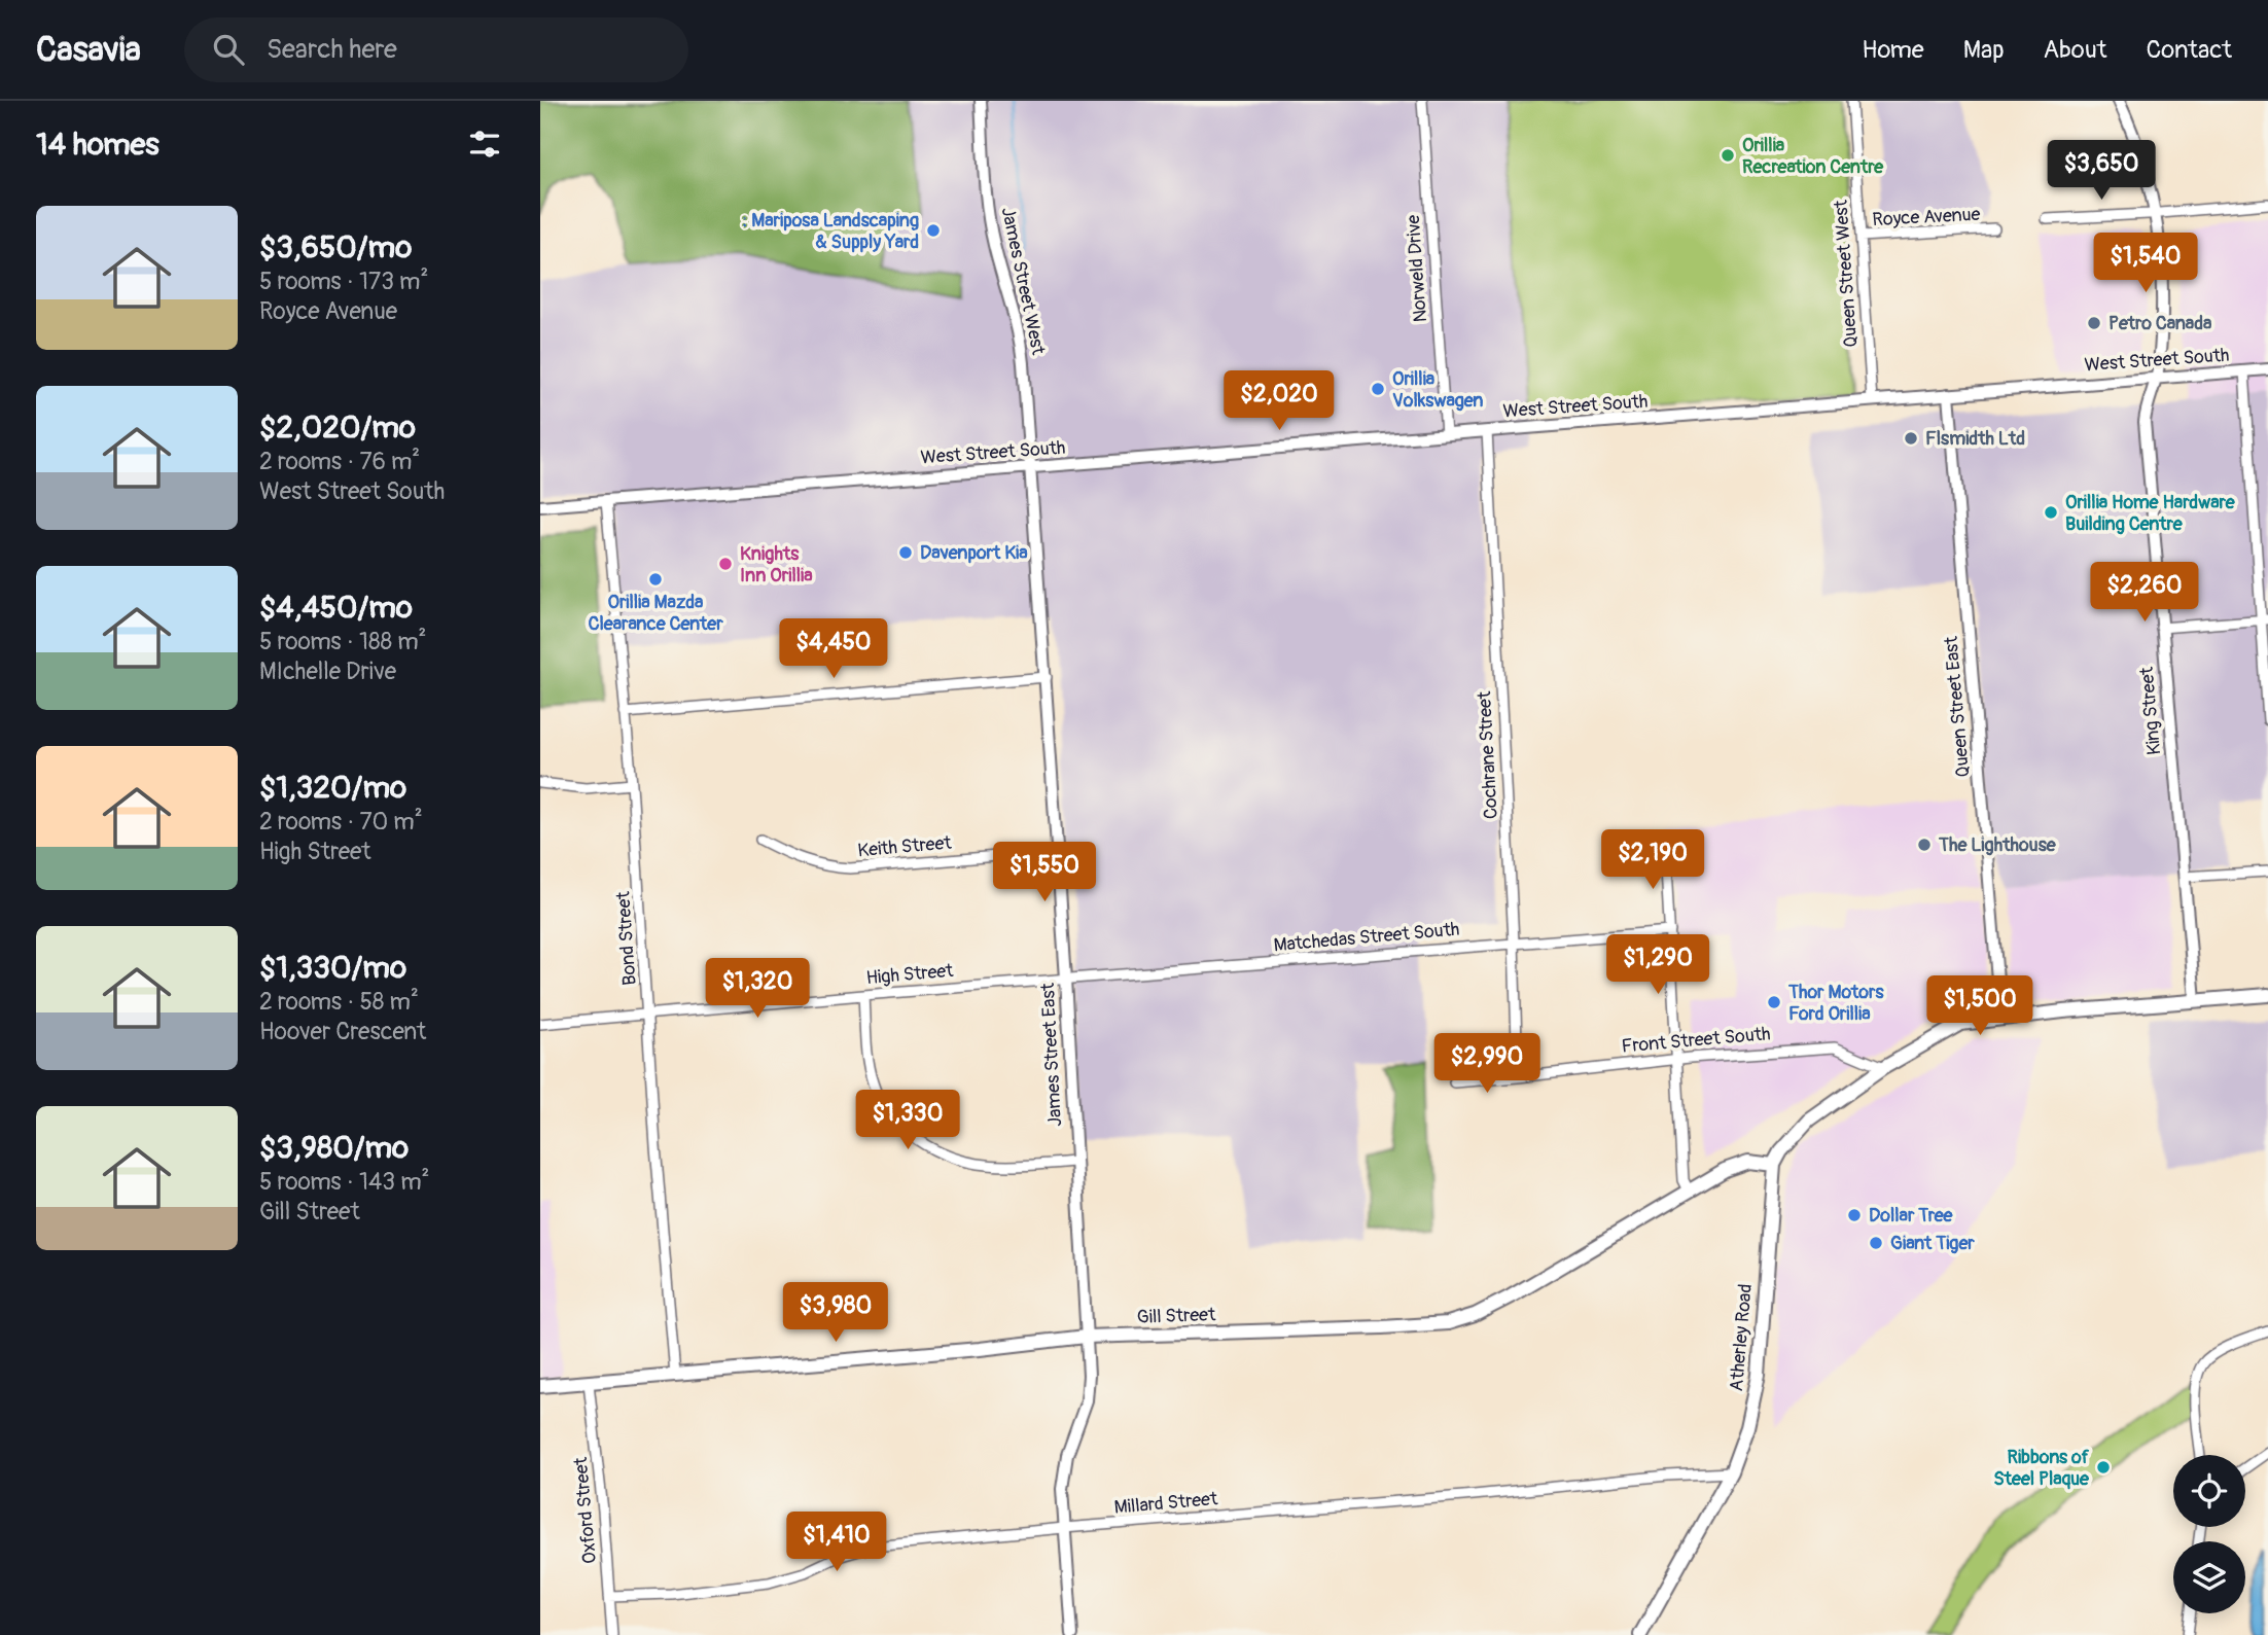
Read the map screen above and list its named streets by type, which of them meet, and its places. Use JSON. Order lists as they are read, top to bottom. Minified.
{"streets":{"main road":["Gill Street","Atherley Road"],"street":["Royce Avenue","Norweld Drive","Queen Street West","James Street West","West Street South","Queen Street East","King Street","Cochrane Street","Keith Street","Matchedas Street South","Bond Street","High Street","Front Street South","James Street East","Millard Street","Oxford Street"]},"crossings":[["Royce Avenue","Queen Street West"],["Norweld Drive","West Street South"],["Queen Street West","West Street South"],["James Street West","West Street South"],["James Street West","James Street East"],["West Street South","Queen Street East"],["West Street South","King Street"],["West Street South","Cochrane Street"],["West Street South","Bond Street"],["West Street South","James Street East"],["Cochrane Street","Matchedas Street South"],["Cochrane Street","Front Street South"],["Keith Street","James Street East"],["Matchedas Street South","High Street"],["Matchedas Street South","James Street East"],["Bond Street","High Street"],["Bond Street","Gill Street"],["High Street","James Street East"],["James Street East","Gill Street"],["James Street East","Millard Street"],["Gill Street","Atherley Road"],["Gill Street","Oxford Street"],["Atherley Road","Millard Street"],["Millard Street","Oxford Street"]],"places":["Orillia Recreation Centre",": Mariposa Landscaping & Supply Yard","Petro Canada","Orillia Volkswagen","Flsmidth Ltd","Orillia Home Hardware Building Centre","Davenport Kia","Knights Inn Orillia","Orillia Mazda Clearance Center","The Lighthouse","Thor Motors Ford Orillia","Dollar Tree","Giant Tiger","Ribbons of Steel Plaque"],"page":{"header":"Casavia","search":"Search here","nav":["Home","Map","About","Contact"],"heading":"14 homes","price":["$3,650","$1,540","$2,020","$2,260","$4,450","$2,190","$1,550","$1,290","$1,320","$1,500","$2,990","$1,330","$3,980","$1,410"],"list":[{"name":"$3,650/mo","note":"5 rooms · 173 m² · Royce Avenue"},{"name":"$2,020/mo","note":"2 rooms · 76 m² · West Street South"},{"name":"$4,450/mo","note":"5 rooms · 188 m² · MIchelle Drive"},{"name":"$1,320/mo","note":"2 rooms · 70 m² · High Street"},{"name":"$1,330/mo","note":"2 rooms · 58 m² · Hoover Crescent"},{"name":"$3,980/mo","note":"5 rooms · 143 m² · Gill Street"}]}}
